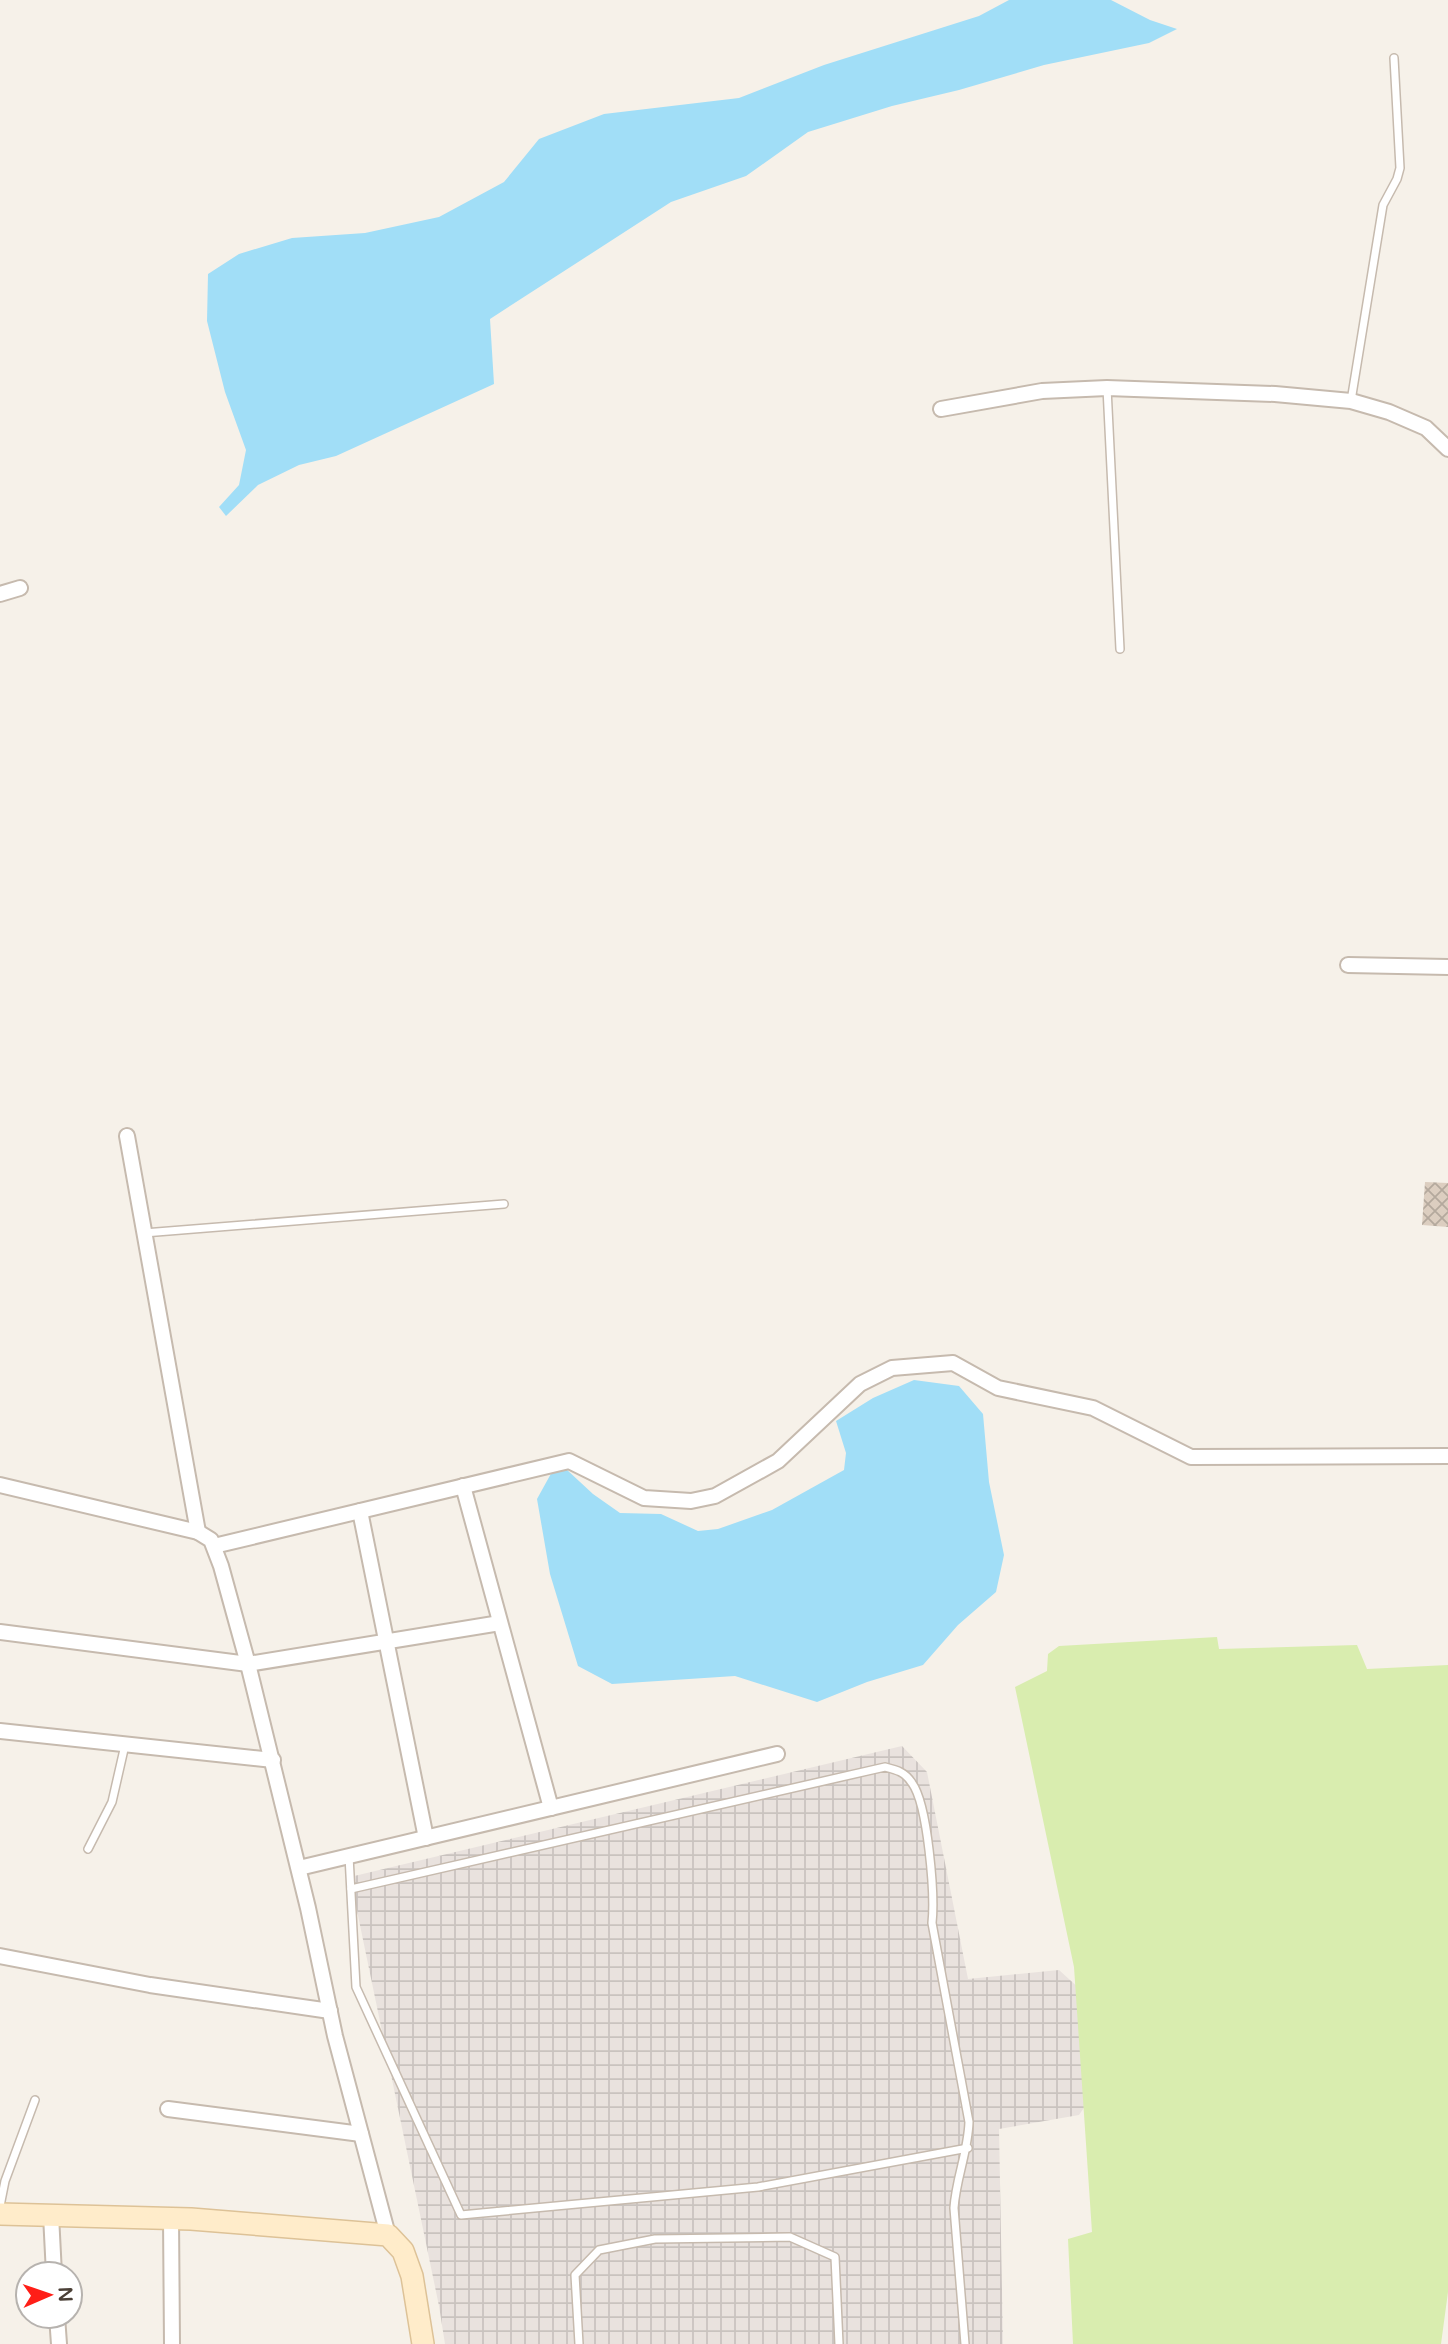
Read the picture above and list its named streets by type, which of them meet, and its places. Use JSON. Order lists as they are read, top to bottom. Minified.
{"north":"right"}
